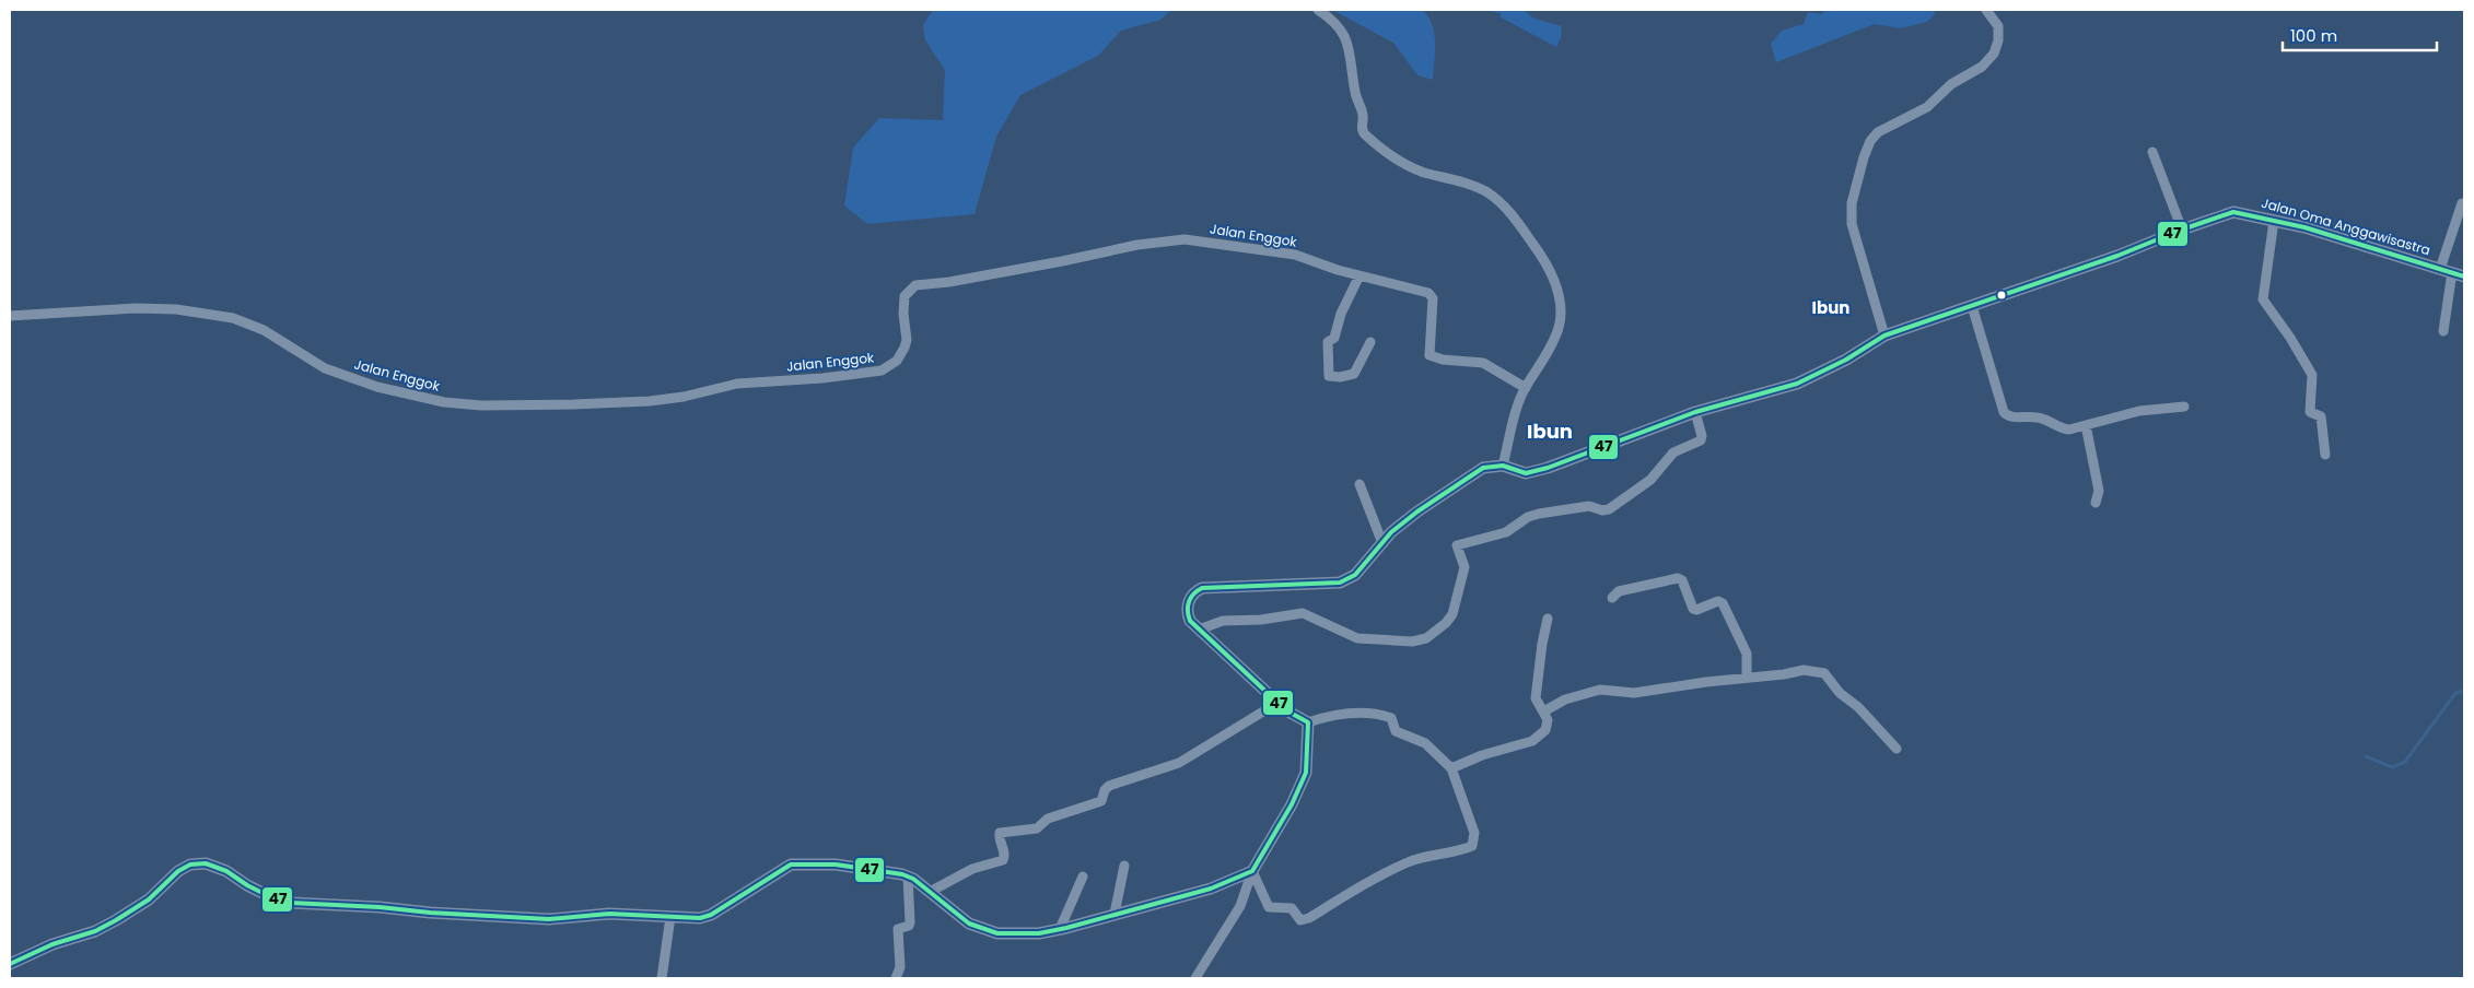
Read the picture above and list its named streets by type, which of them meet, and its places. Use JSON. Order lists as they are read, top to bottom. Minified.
{"streets":{"main road":["Jalan Oma Anggawisastra"],"street":["Jalan Enggok"]},"districts":["Ibun","Ibun"],"lines":["transit line 47"],"scale_bar":"100 m"}
